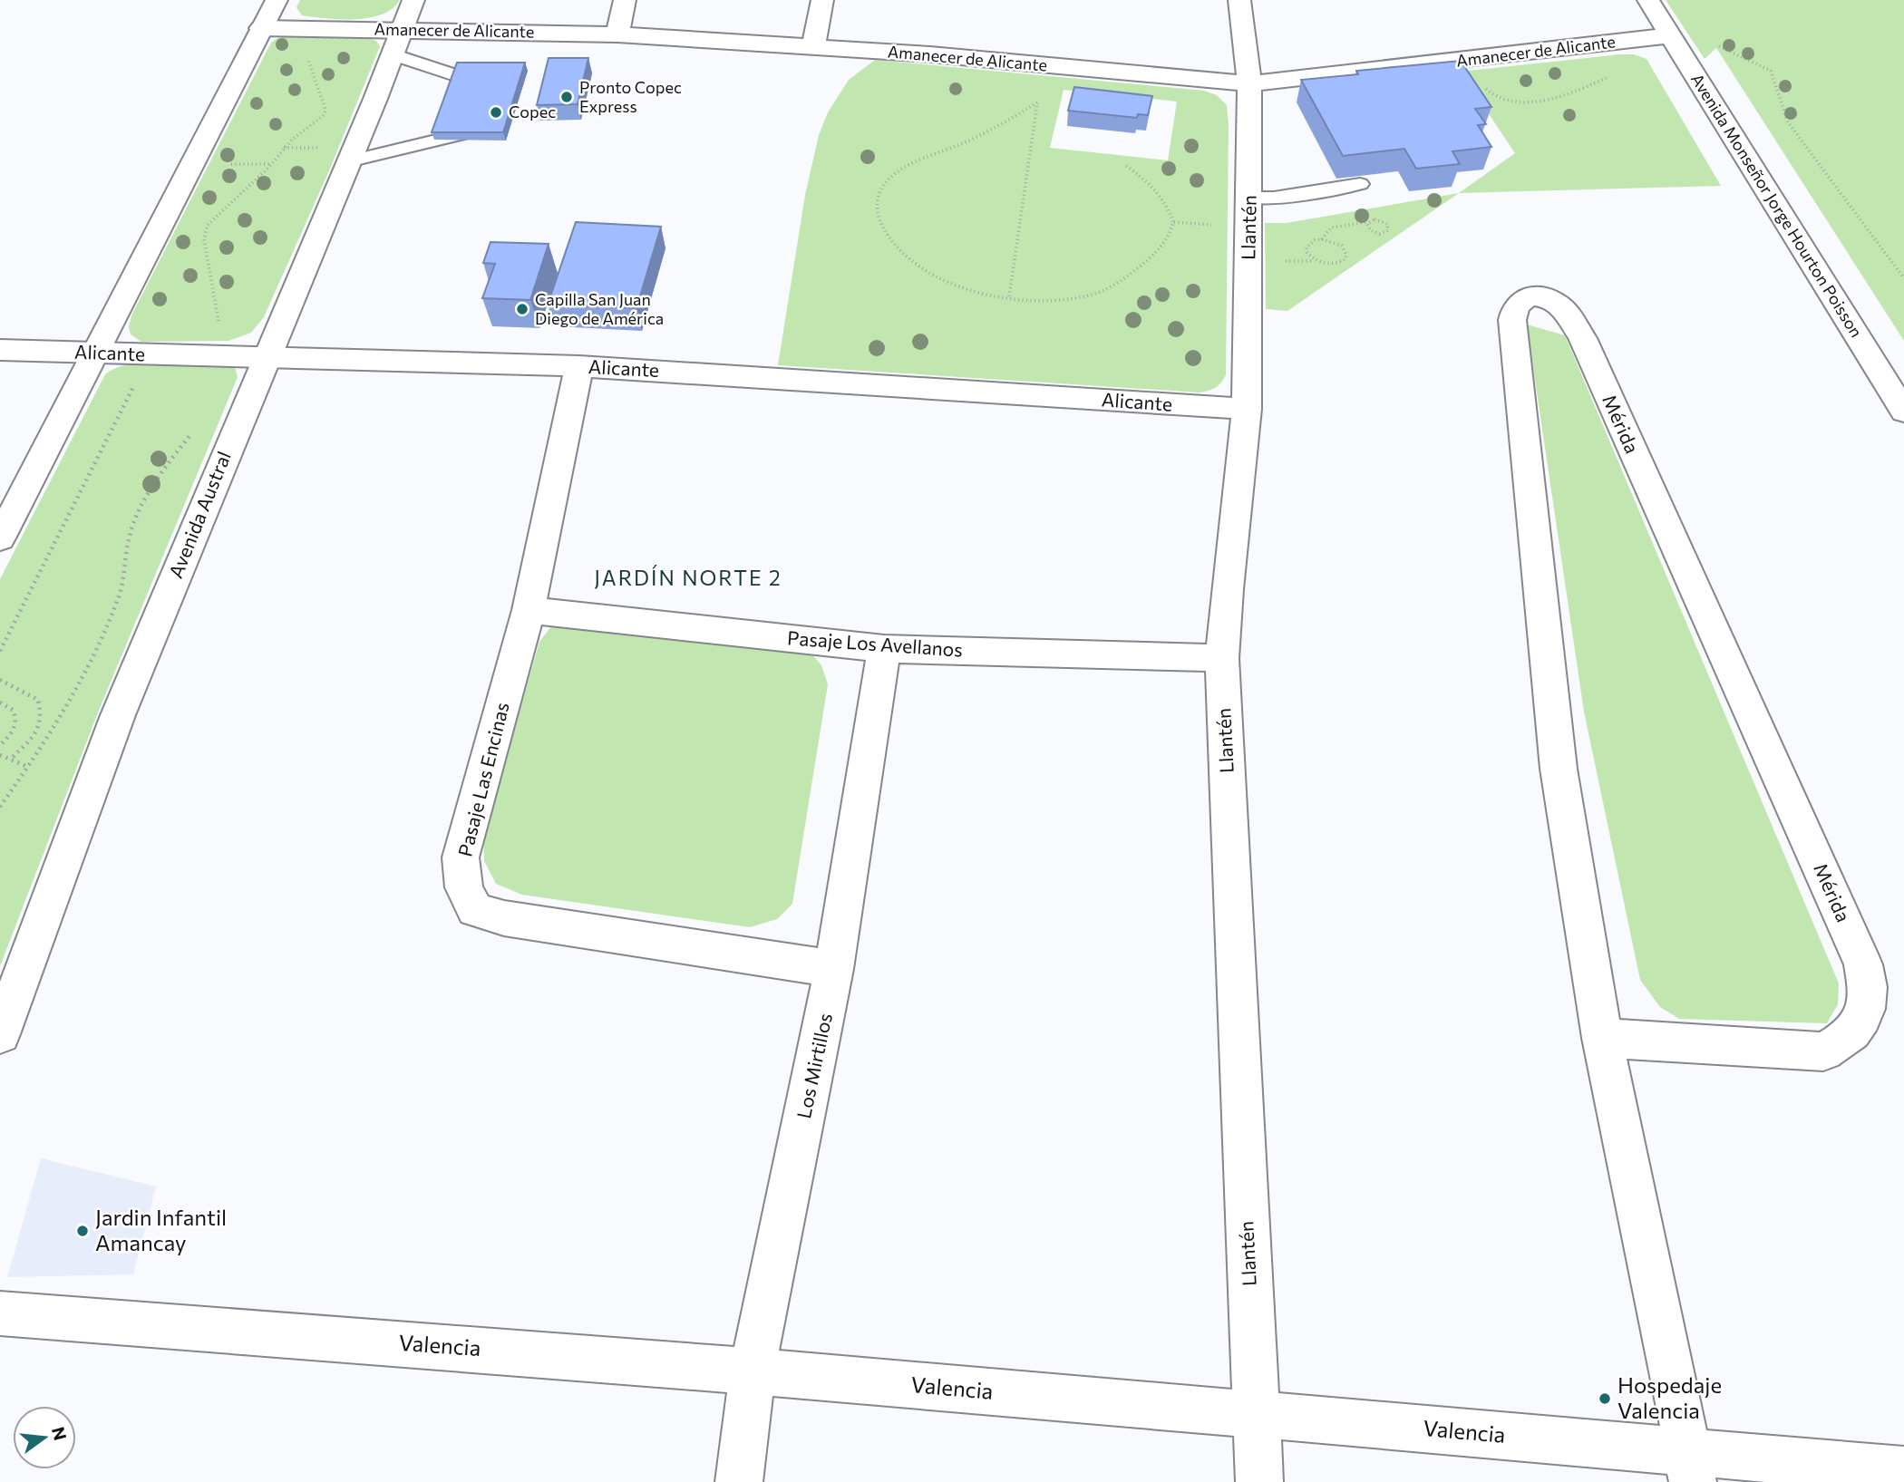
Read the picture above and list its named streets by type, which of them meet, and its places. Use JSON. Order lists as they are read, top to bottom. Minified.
{"streets":{"street":["Amanecer de Alicante","Avenida Monseñor Jorge Hourton Poisson","Llantén","Alicante","Mérida","Avenida Austral","Pasaje Los Avellanos","Pasaje Las Encinas","Los Mirtillos","Valencia"]},"crossings":[["Amanecer de Alicante","Avenida Monseñor Jorge Hourton Poisson"],["Amanecer de Alicante","Llantén"],["Amanecer de Alicante","Avenida Austral"],["Llantén","Alicante"],["Llantén","Pasaje Los Avellanos"],["Llantén","Valencia"],["Alicante","Avenida Austral"],["Alicante","Pasaje Las Encinas"],["Mérida","Valencia"],["Pasaje Los Avellanos","Pasaje Las Encinas"],["Pasaje Los Avellanos","Los Mirtillos"],["Pasaje Las Encinas","Los Mirtillos"],["Los Mirtillos","Valencia"]],"districts":["JARDÍN NORTE 2"],"places":["Pronto Copec Express","Copec","Capilla San Juan Diego de América","Jardin Infantil Amancay","Hospedaje Valencia"],"north":"right"}
